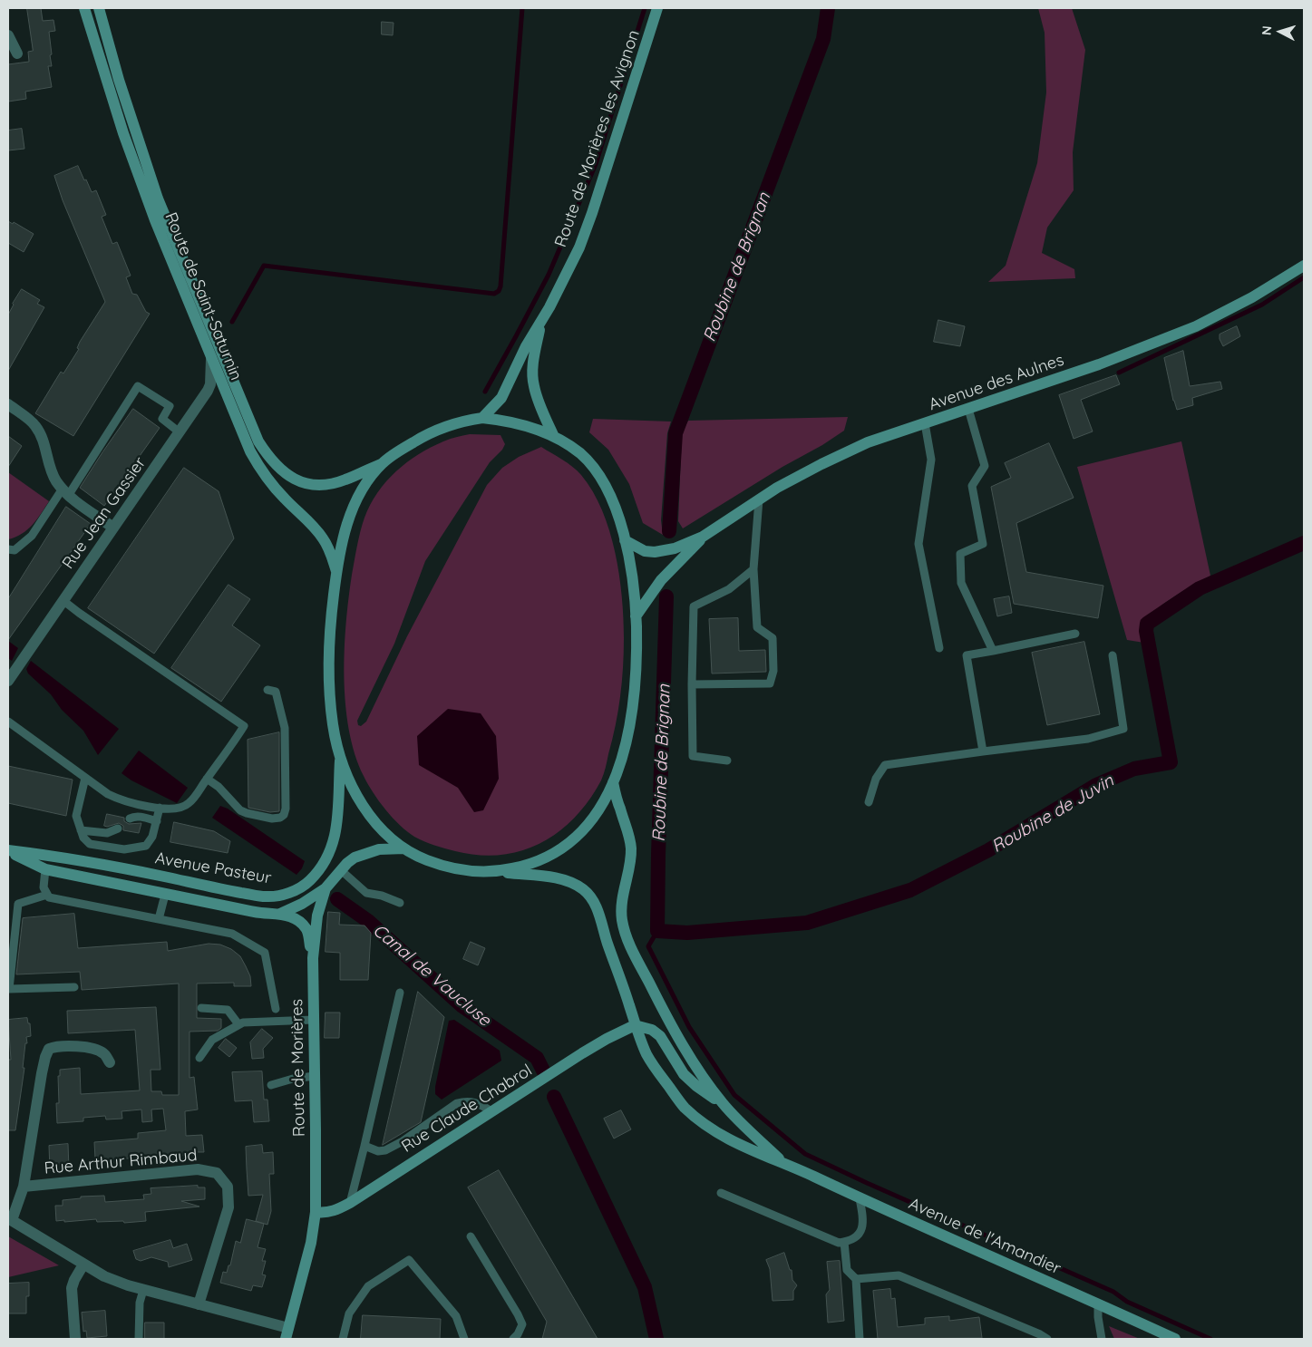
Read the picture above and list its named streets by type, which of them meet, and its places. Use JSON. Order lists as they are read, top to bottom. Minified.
{"streets":{"main road":["Route de Morières les Avignon","Route de Saint-Saturnin","Avenue des Aulnes","Avenue Pasteur","Route de Morières","Rue Claude Chabrol","Avenue de l'Amandier"],"street":["Rue Jean Gassier","Rue Arthur Rimbaud"]},"crossings":[["Route de Saint-Saturnin","Rue Jean Gassier"],["Avenue Pasteur","Route de Morières"],["Route de Morières","Rue Claude Chabrol"],["Rue Claude Chabrol","Avenue de l'Amandier"]],"water":["Roubine de Brignan","Roubine de Juvin","Canal de Vaucluse"],"north":"left"}
